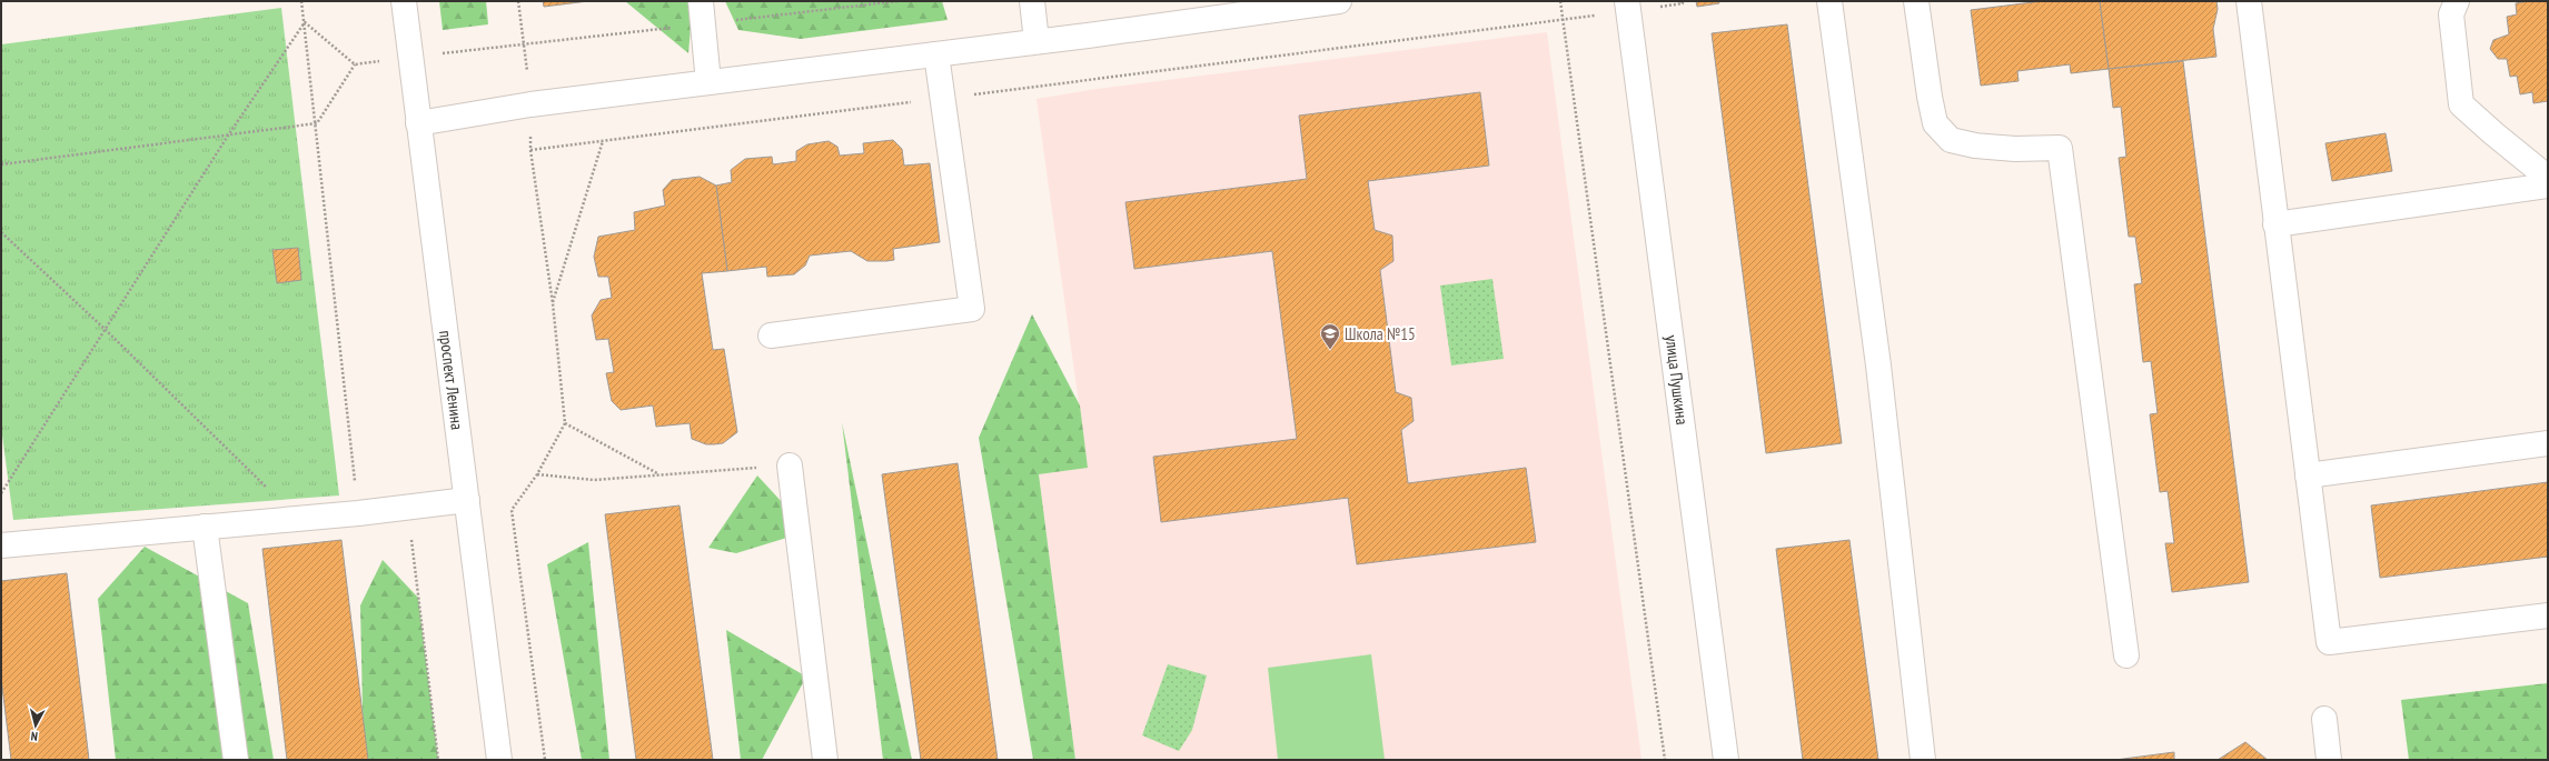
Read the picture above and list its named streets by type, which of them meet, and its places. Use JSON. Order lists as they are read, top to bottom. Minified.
{"streets":{"street":["проспект Ленина","улица Пушкина"]},"places":{"school or university":["Школа №15"]},"north":"bottom"}
